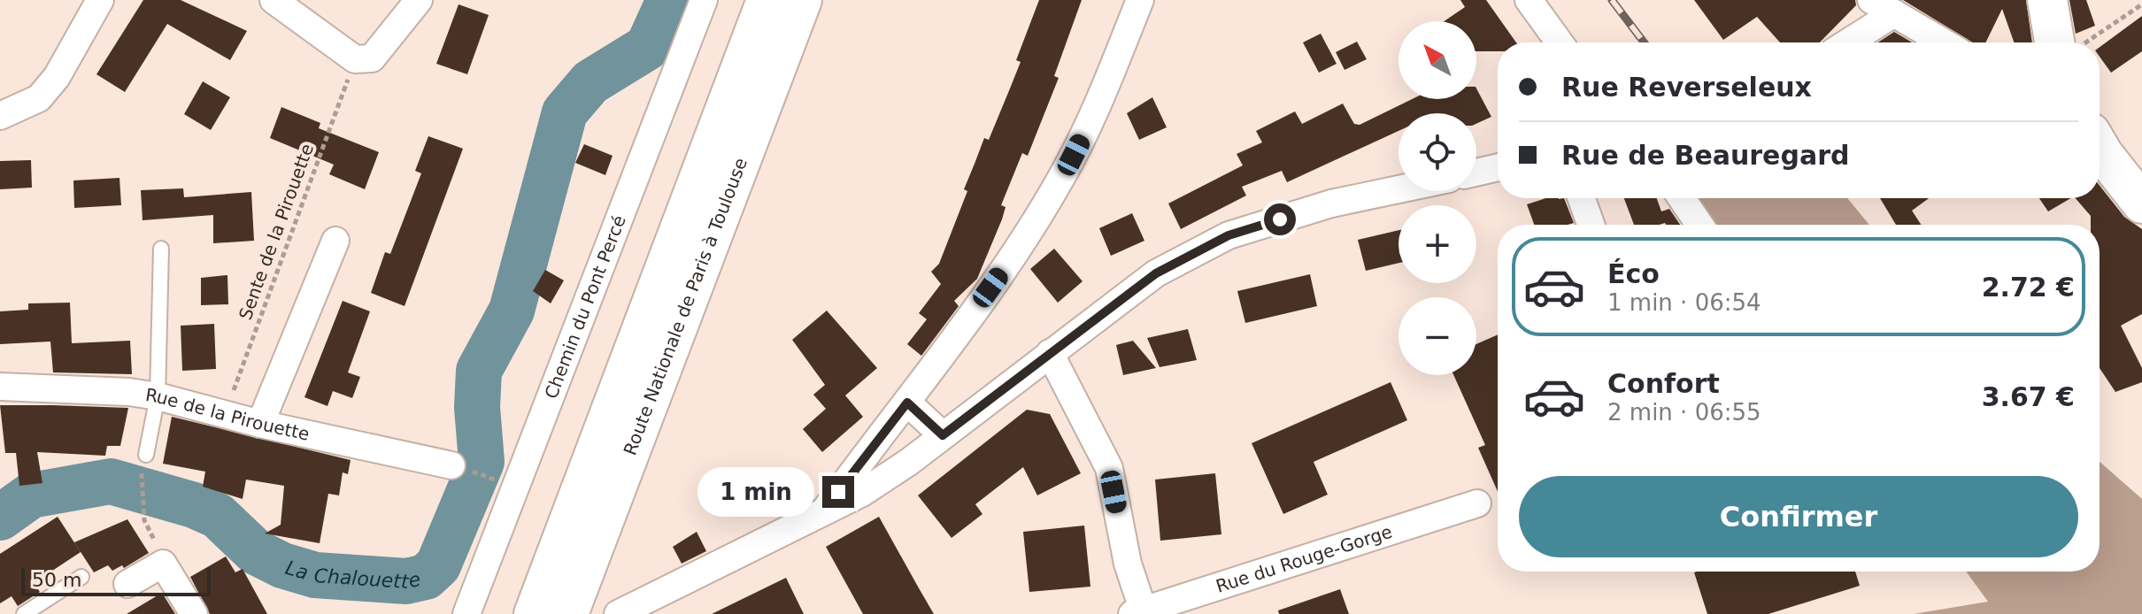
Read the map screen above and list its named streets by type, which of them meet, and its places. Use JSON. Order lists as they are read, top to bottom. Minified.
{"streets":{"main road":["Route Nationale de Paris à Toulouse"],"street":["Chemin du Pont Percé","Rue de la Pirouette","Rue du Rouge-Gorge"],"path":["Sente de la Pirouette"]},"crossings":[["Sente de la Pirouette","Rue de la Pirouette"]],"water":["La Chalouette"],"scale_bar":"50 m","north":"top left","page":{"map_buttons":["+","−"],"banner":["Rue Reverseleux","Rue de Beauregard"],"list":[{"name":"Éco","note":"1 min · 06:54","value":"2.72 €"},{"name":"Confort","note":"2 min · 06:55","value":"3.67 €"}],"buttons":"Confirmer","bubble":"1 min","scale":"50 m"}}
